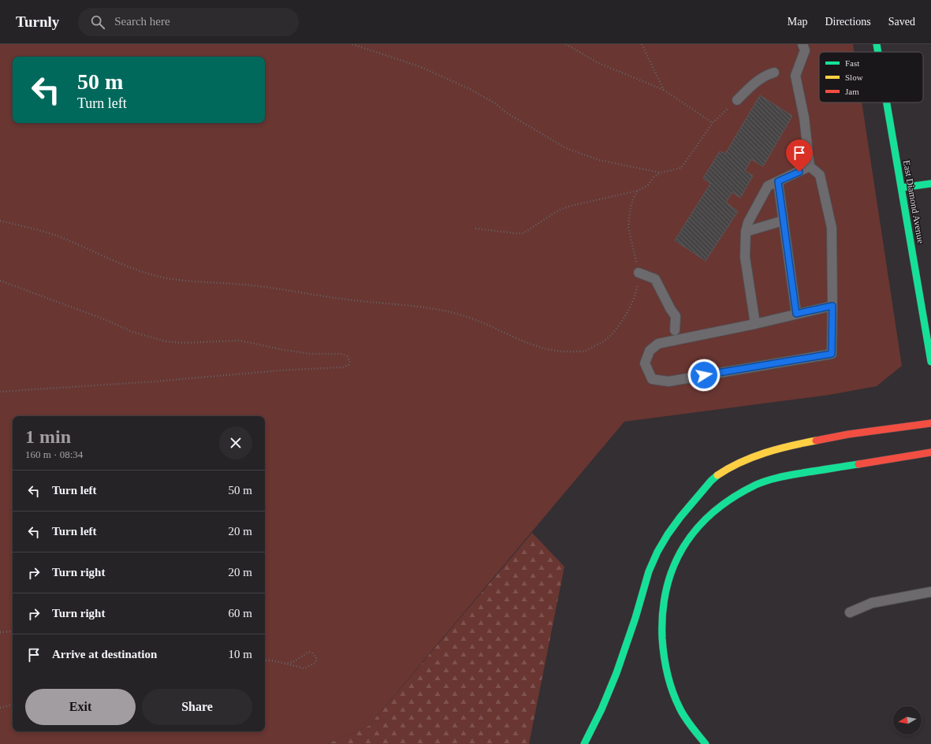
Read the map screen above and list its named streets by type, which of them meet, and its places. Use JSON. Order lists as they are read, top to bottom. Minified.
{"streets":{"main road":["East Diamond Avenue"]},"legend":["Fast","Slow","Jam"],"north":"left","page":{"header":"Turnly","search":"Search here","nav":["Map","Directions","Saved"],"turn":["50 m","Turn left"],"heading":["1 min","160 m · 08:34"],"list":[{"name":"Turn left","value":"50 m"},{"name":"Turn left","value":"20 m"},{"name":"Turn right","value":"20 m"},{"name":"Turn right","value":"60 m"},{"name":"Arrive at destination","value":"10 m"}],"buttons":["Exit","Share"]}}
